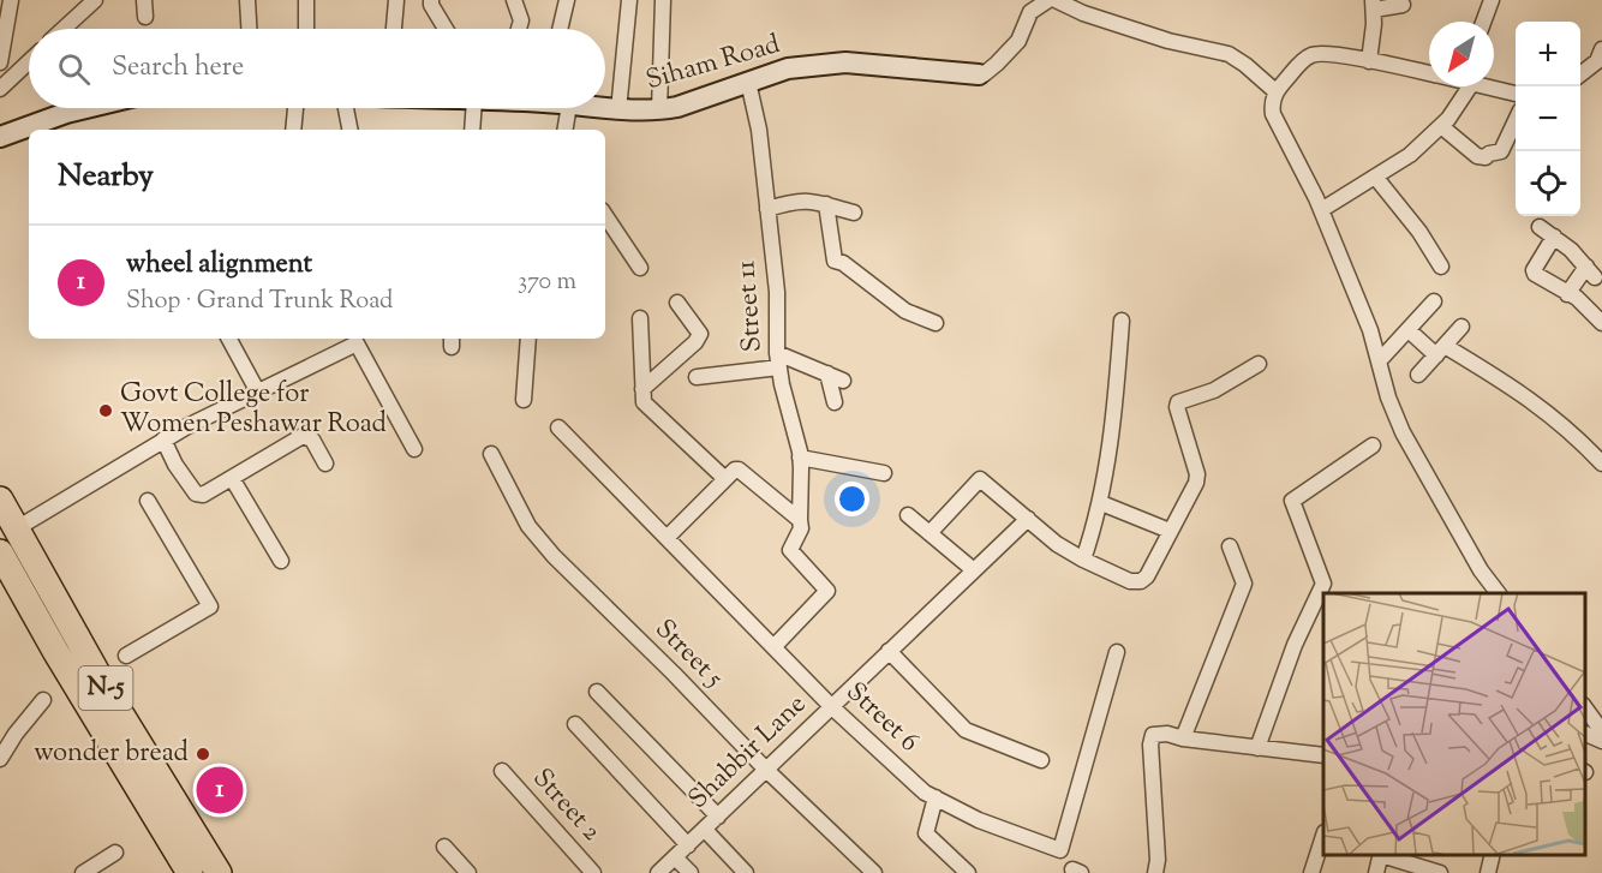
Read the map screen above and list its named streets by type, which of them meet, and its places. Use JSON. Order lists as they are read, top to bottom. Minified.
{"streets":{"highway":["N-5"],"street":["Siham Road","Street 11","Street 5","Street 6","Shabbir Lane","Street 2"]},"crossings":[["Siham Road","Street 11"],["Street 11","Street 6"],["Street 5","Shabbir Lane"],["Street 6","Shabbir Lane"]],"places":["Govt College for Women Peshawar Road","wonder bread"],"north":"bottom left","page":{"map_buttons":["+","−"],"search":"Search here","heading":"Nearby","list":[{"mark":"1","name":"wheel alignment","note":"Shop · Grand Trunk Road","value":"370 m"}],"pins":"1"}}
